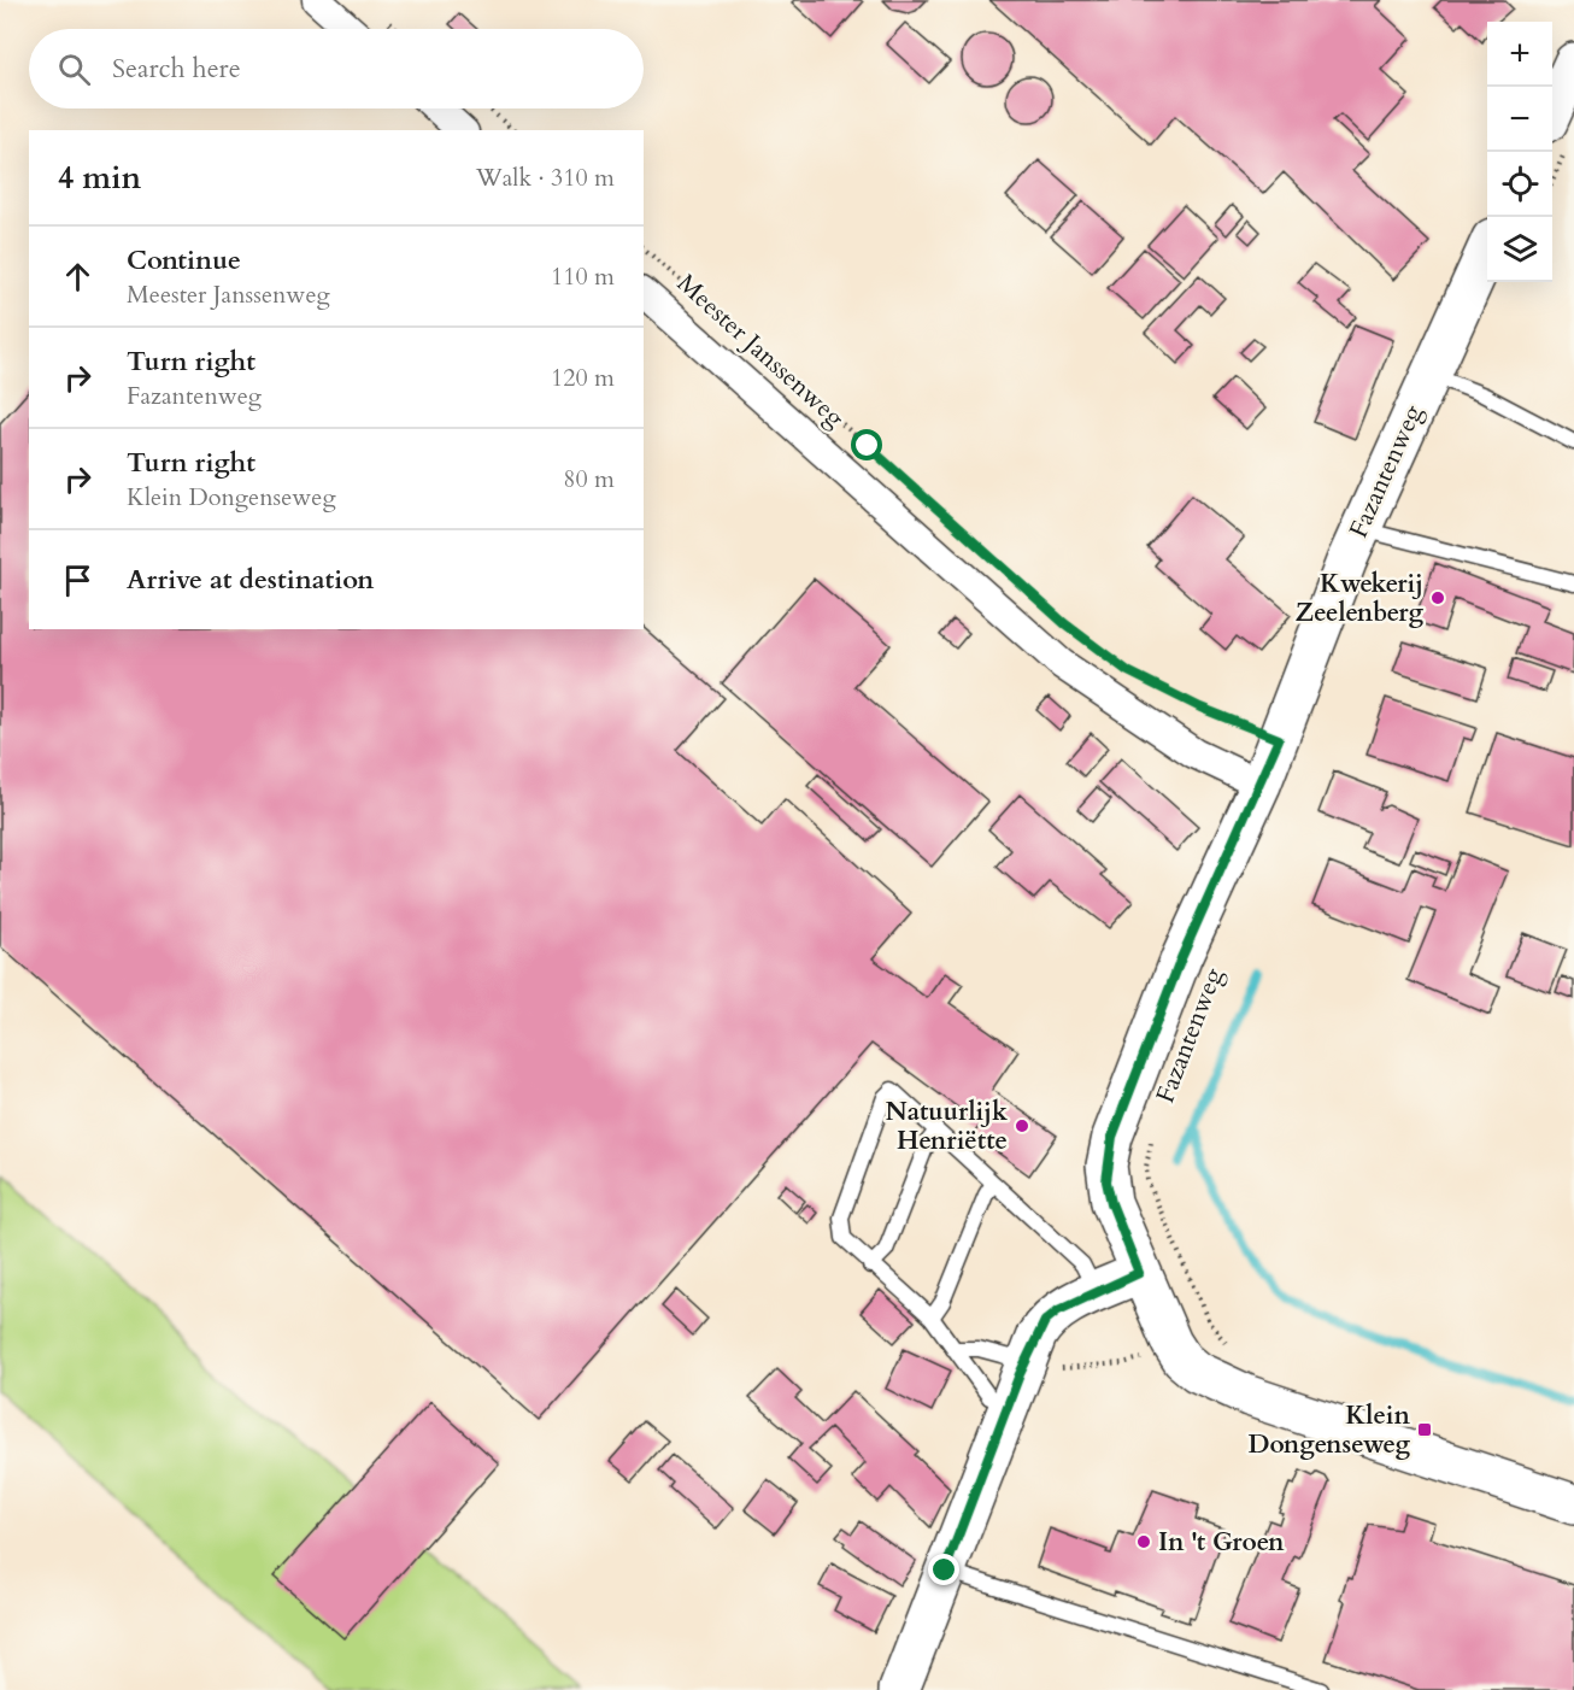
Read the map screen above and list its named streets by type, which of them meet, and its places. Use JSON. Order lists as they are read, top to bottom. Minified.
{"streets":{"street":["Meester Janssenweg","Fazantenweg"]},"crossings":[["Meester Janssenweg","Fazantenweg"]],"places":{"other":["Kwekerij Zeelenberg","Natuurlijk Henriëtte","In 't Groen"],"transit":["Klein Dongenseweg"]},"page":{"map_buttons":["+","−"],"search":"Search here","heading":["4 min","Walk · 310 m"],"list":[["Continue","Meester Janssenweg","110 m"],["Turn right","Fazantenweg","120 m"],["Turn right","Klein Dongenseweg","80 m"],"Arrive at destination"]}}
